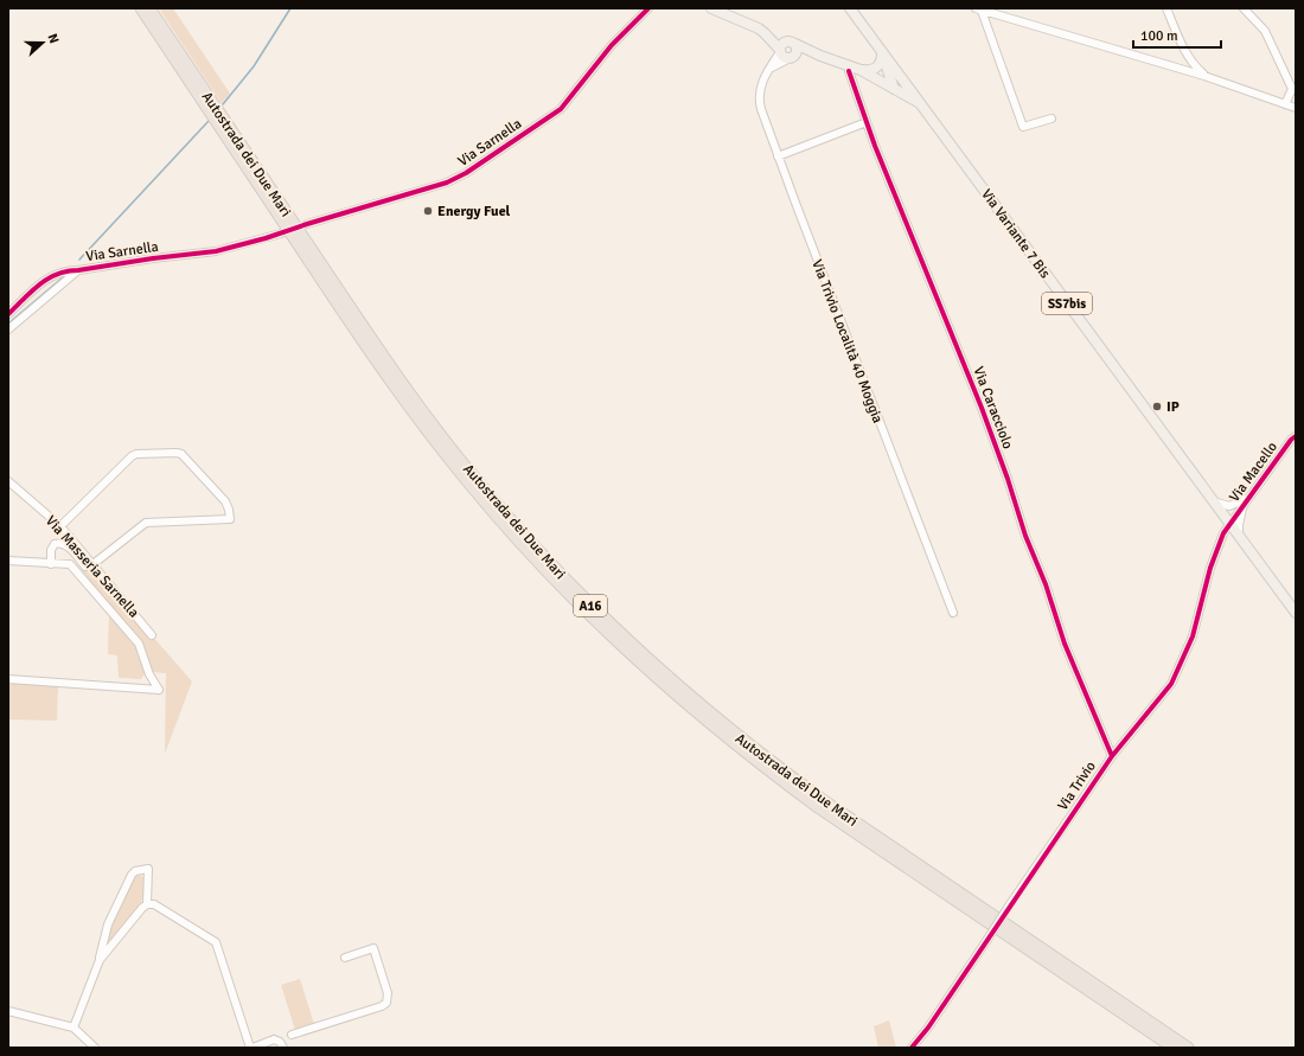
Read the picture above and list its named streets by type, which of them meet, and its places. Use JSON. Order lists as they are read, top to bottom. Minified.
{"streets":{"highway":["Autostrada dei Due Mari","A16"],"main road":["Via Variante 7 Bis","SS7bis"],"street":["Via Sarnella","Via Trivio Località 40 Moggia","Via Caracciolo","Via Macello","Via Masseria Sarnella","Via Trivio"]},"crossings":[["Via Variante 7 Bis","SS7bis"],["Via Variante 7 Bis","Via Trivio Località 40 Moggia"],["Via Variante 7 Bis","Via Macello"],["Via Variante 7 Bis","Via Trivio"],["SS7bis","Via Trivio Località 40 Moggia"],["Via Caracciolo","Via Trivio"],["Via Macello","Via Trivio"]],"places":["Energy Fuel","IP"],"scale_bar":"100 m","north":"right"}
